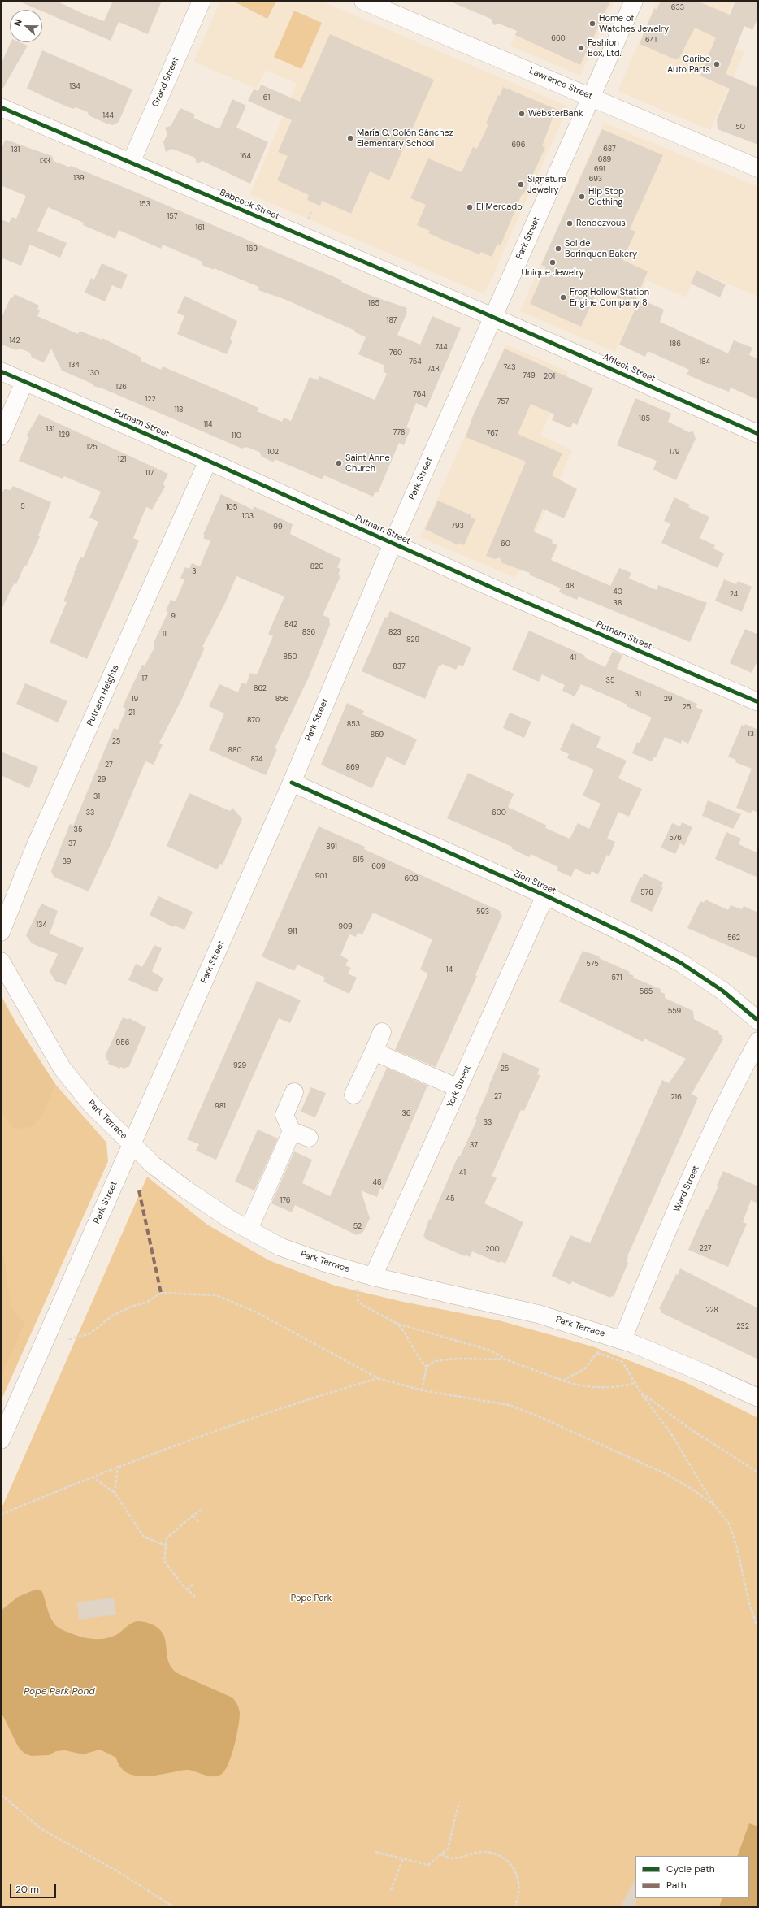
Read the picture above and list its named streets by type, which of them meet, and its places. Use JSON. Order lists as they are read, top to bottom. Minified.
{"streets":{"street":["Grand Street","Lawrence Street","Babcock Street","Park Street","Affleck Street","Putnam Street","Putnam Heights","Zion Street","York Street","Park Terrace","Ward Street"]},"crossings":[["Grand Street","Babcock Street"],["Lawrence Street","Park Street"],["Babcock Street","Park Street"],["Babcock Street","Affleck Street"],["Park Street","Affleck Street"],["Park Street","Putnam Street"],["Park Street","Zion Street"],["Park Street","Park Terrace"],["Putnam Street","Putnam Heights"],["Zion Street","York Street"],["York Street","Park Terrace"],["Park Terrace","Ward Street"]],"water":["Pope Park Pond"],"parks":["Pope Park"],"places":["Home of Watches Jewelry","Fashion Box, Ltd.","Caribe Auto Parts","WebsterBank","María C. Colón Sánchez Elementary School","Signature Jewelry","Hip Stop Clothing","El Mercado","Rendezvous","Sol de Borinquen Bakery","Unique Jewelry","Frog Hollow Station Engine Company 8","Saint Anne Church"],"house_numbers":["633","660","641","134","61","144","50","696","687","131","164","689","133","691","139","693","153","157","161","169","185","187","142","186","744","760","754","184","134","743","748","130","749","201","126","764","122","757","118","185","114","131","778","767","129","110","125","102","179","121","117","5","105","103","793","99","60","820","3","48","40","24","38","9","842","836","823","11","829","850","41","837","17","35","862","31","19","856","29","25","21","870","853","13","859","25","880","874","27","869","29","31","33","600","35","576","37","891","615","39","609","901","603","576","593","134","909","911","562","575","14","571","565","559","956","929","25","27","216","981","36","33","37","41","46","45","176","52","227","200","228","232"],"legend":["Cycle path","Path"],"scale_bar":"20 m","north":"left"}
